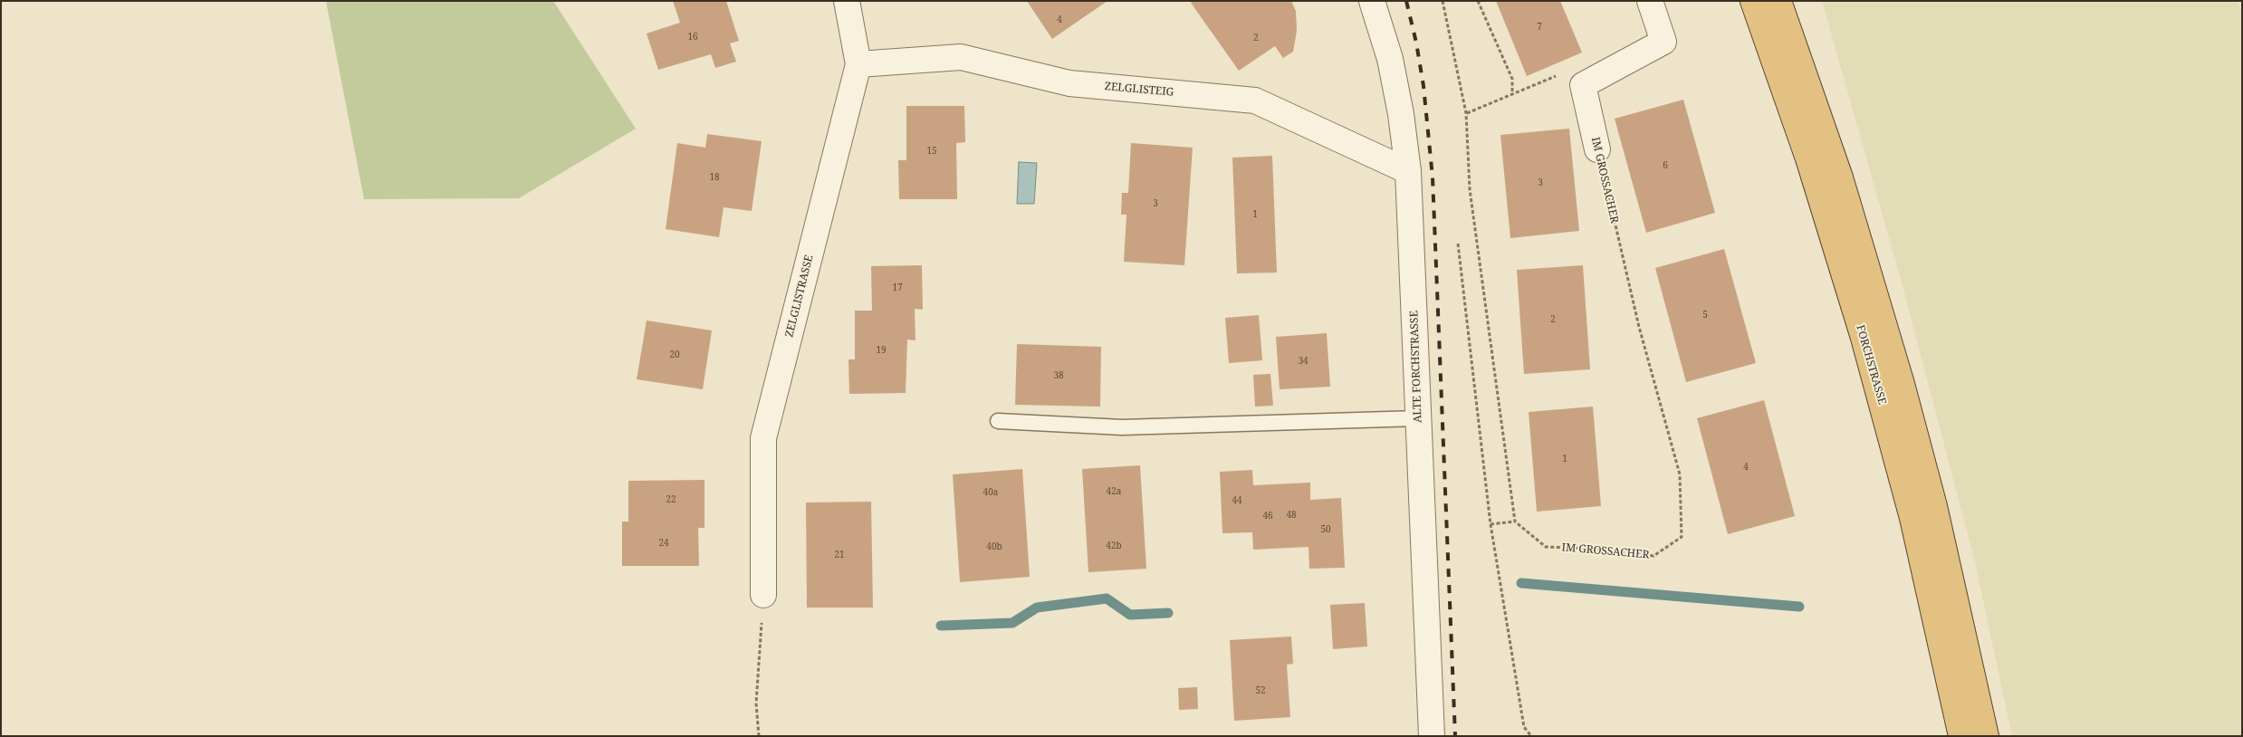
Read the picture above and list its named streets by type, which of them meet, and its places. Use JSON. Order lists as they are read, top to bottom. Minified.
{"streets":{"highway":["FORCHSTRASSE"],"street":["ZELGLISTEIG","IM GROSSACHER","ZELGLISTRASSE","ALTE FORCHSTRASSE"]},"crossings":[["ZELGLISTEIG","ZELGLISTRASSE"],["ZELGLISTEIG","ALTE FORCHSTRASSE"]],"house_numbers":["4","7","16","2","15","6","18","3","3","1","17","5","2","19","20","34","38","1","4","42a","40a","22","44","48","46","50","24","42b","40b","21","52"]}
